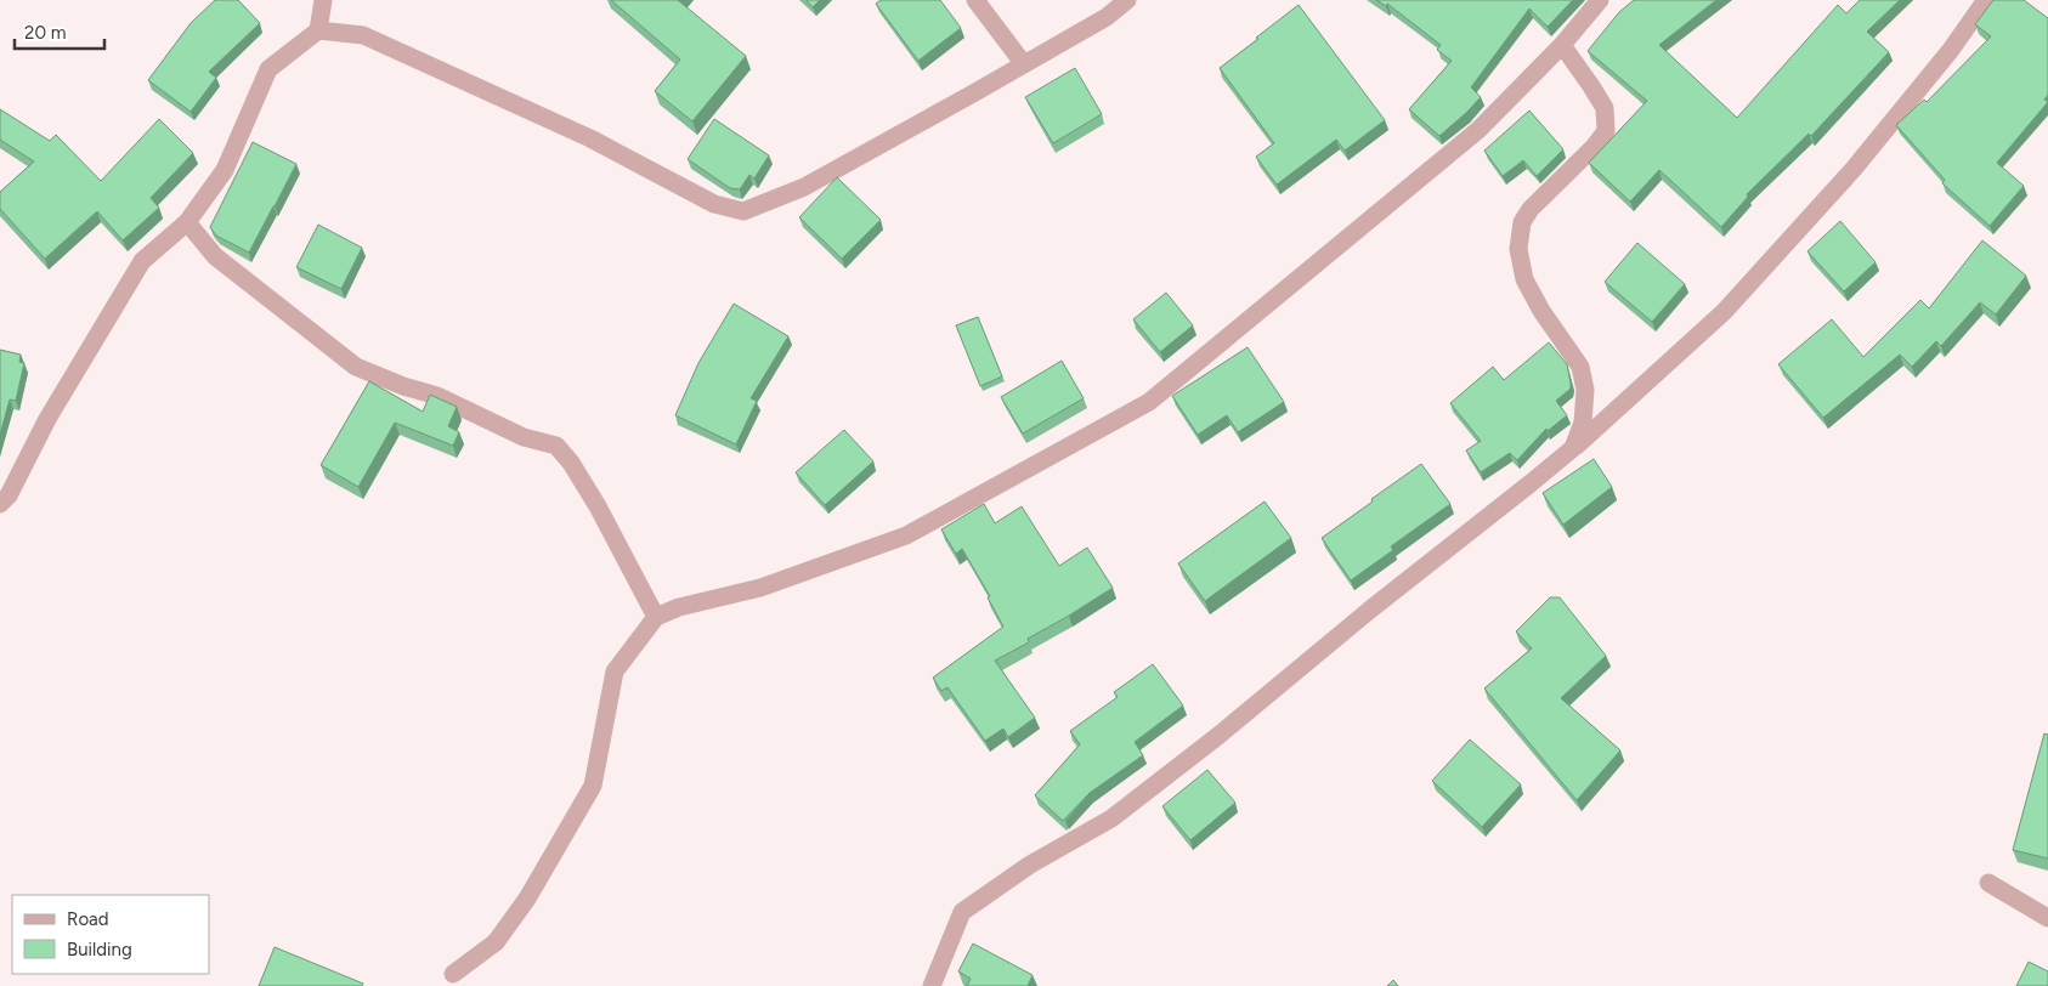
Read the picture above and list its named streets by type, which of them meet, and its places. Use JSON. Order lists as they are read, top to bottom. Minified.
{"legend":["Road","Building"],"scale_bar":"20 m"}
